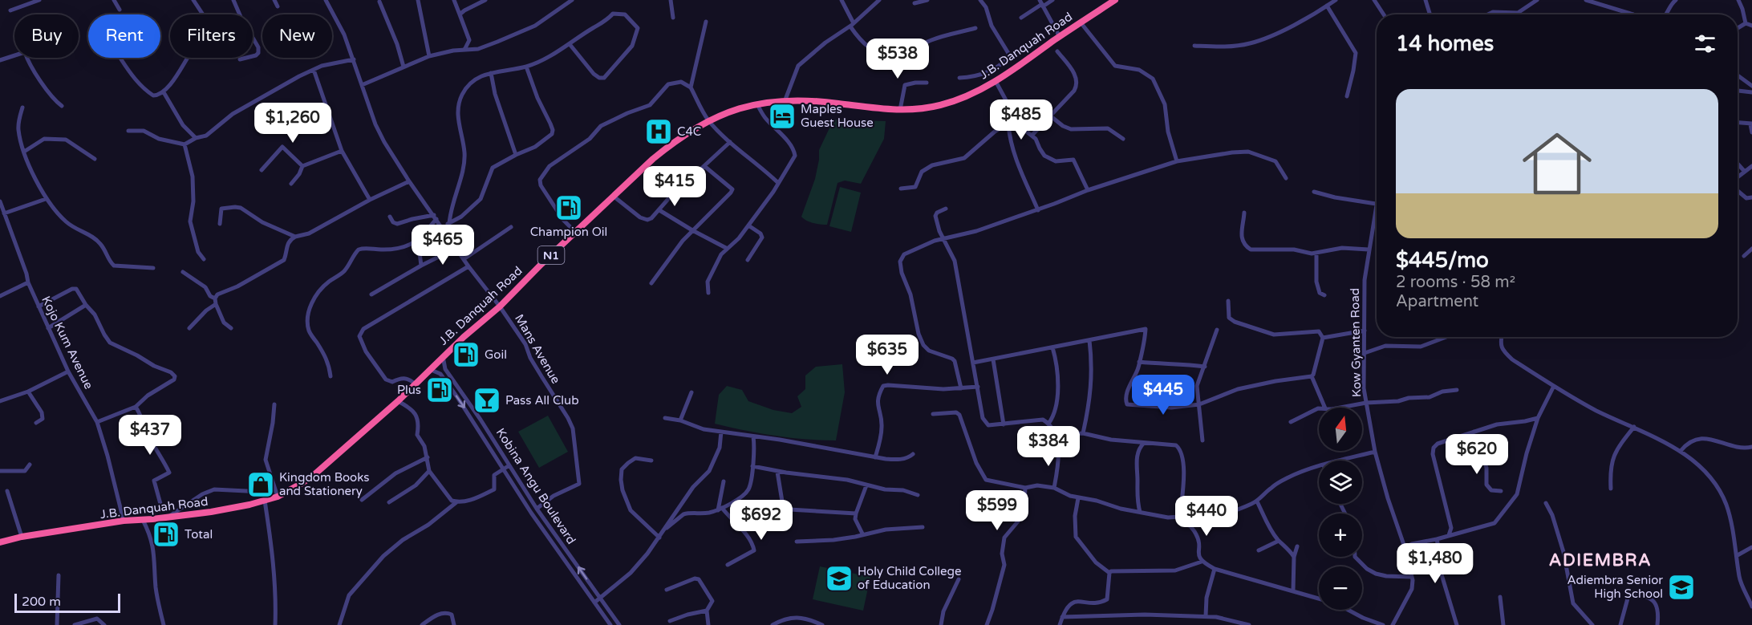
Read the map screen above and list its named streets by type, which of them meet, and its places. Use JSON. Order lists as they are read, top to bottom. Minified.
{"streets":{"highway":["J.B. Danquah Road","N1"],"street":["Kojo Kum Avenue","Kow Gyanten Road","Mans Avenue","Kobina Angu Boulevard"]},"crossings":[["J.B. Danquah Road","Kojo Kum Avenue"],["J.B. Danquah Road","Mans Avenue"],["J.B. Danquah Road","Kobina Angu Boulevard"],["Mans Avenue","Kobina Angu Boulevard"]],"districts":["ADIEMBRA"],"places":{"hotel":["Maples Guest House"],"hospital":["C4C"],"fuel station":["Champion Oil","Goil","Plus","Total"],"bar":["Pass All Club"],"shop":["Kingdom Books and Stationery"],"school or university":["Holy Child College of Education","Adiembra Senior High School"]},"scale_bar":"200 m","north":"top","page":{"chip":["Buy","Rent","Filters","New"],"heading":"14 homes","price":["$538","$485","$1,260","$415","$465","$635","$445","$437","$384","$620","$599","$440","$692","$1,480"],"list":[{"name":"$445/mo","note":"2 rooms · 58 m² · Apartment"}],"map_buttons":["+","−"],"scale":"200 m"}}
